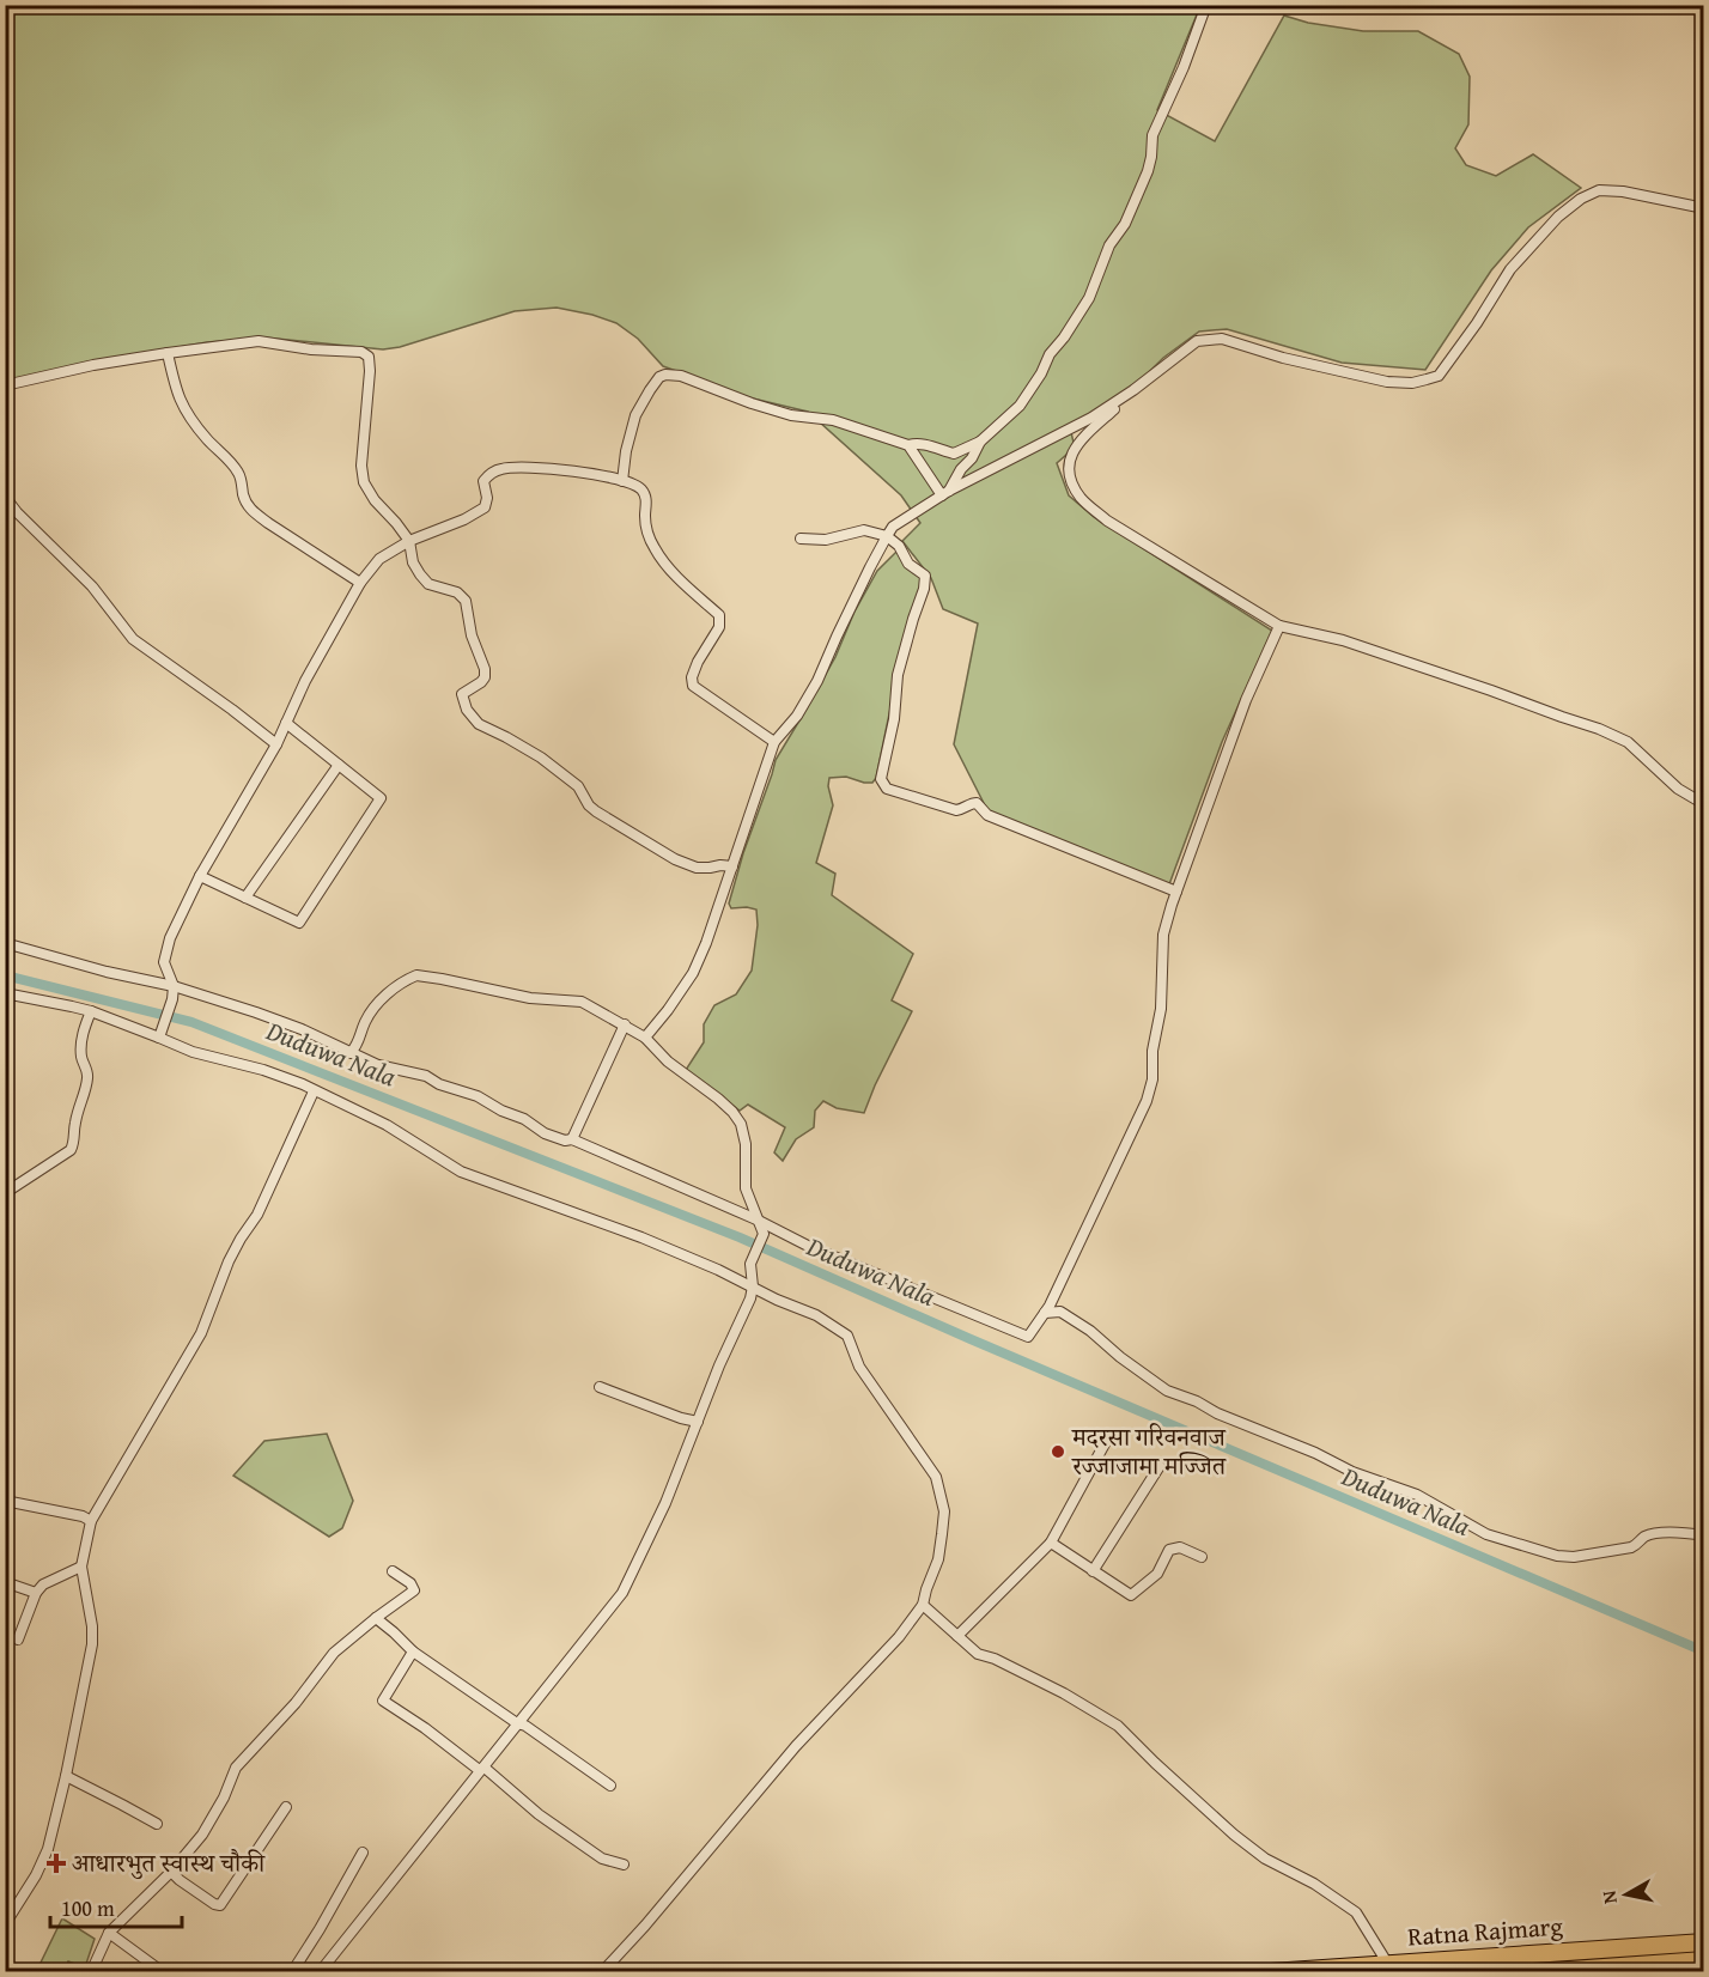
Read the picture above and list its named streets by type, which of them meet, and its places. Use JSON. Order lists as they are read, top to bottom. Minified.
{"streets":{"highway":["Ratna Rajmarg"]},"water":["Duduwa Nala"],"places":{"other":["मदरसा गरिवनवाज रज्जाजामा मज्जित"],"health":["आधारभुत स्वास्थ चौकी"]},"scale_bar":"100 m","north":"left"}
